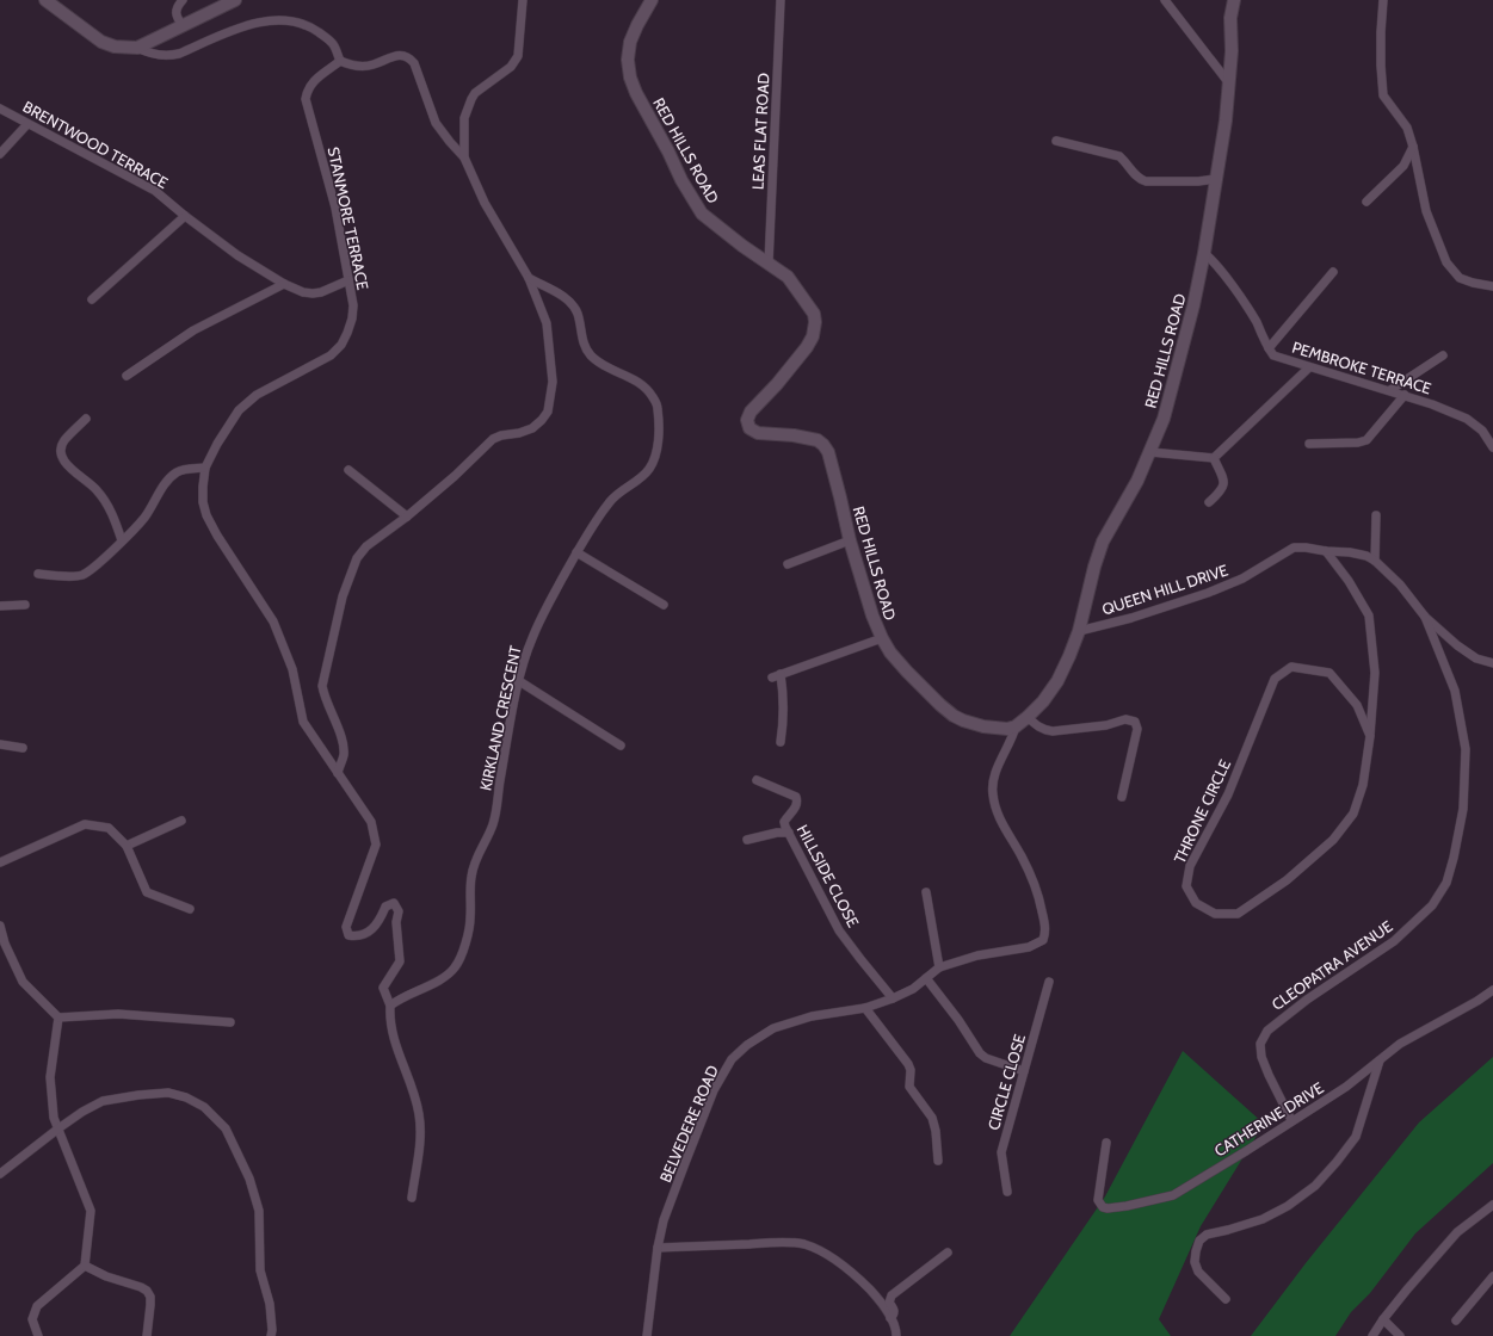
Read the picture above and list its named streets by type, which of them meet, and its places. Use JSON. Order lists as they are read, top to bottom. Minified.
{"streets":{"main road":["RED HILLS ROAD"],"street":["LEAS FLAT ROAD","BRENTWOOD TERRACE","STANMORE TERRACE","PEMBROKE TERRACE","QUEEN HILL DRIVE","KIRKLAND CRESCENT","THRONE CIRCLE","HILLSIDE CLOSE","CLEOPATRA AVENUE","CIRCLE CLOSE","CATHERINE DRIVE","BELVEDERE ROAD"]},"crossings":[["LEAS FLAT ROAD","RED HILLS ROAD"],["BRENTWOOD TERRACE","STANMORE TERRACE"],["RED HILLS ROAD","PEMBROKE TERRACE"],["RED HILLS ROAD","QUEEN HILL DRIVE"],["RED HILLS ROAD","BELVEDERE ROAD"],["STANMORE TERRACE","KIRKLAND CRESCENT"],["QUEEN HILL DRIVE","THRONE CIRCLE"],["QUEEN HILL DRIVE","CLEOPATRA AVENUE"],["HILLSIDE CLOSE","BELVEDERE ROAD"],["CLEOPATRA AVENUE","CATHERINE DRIVE"]]}
